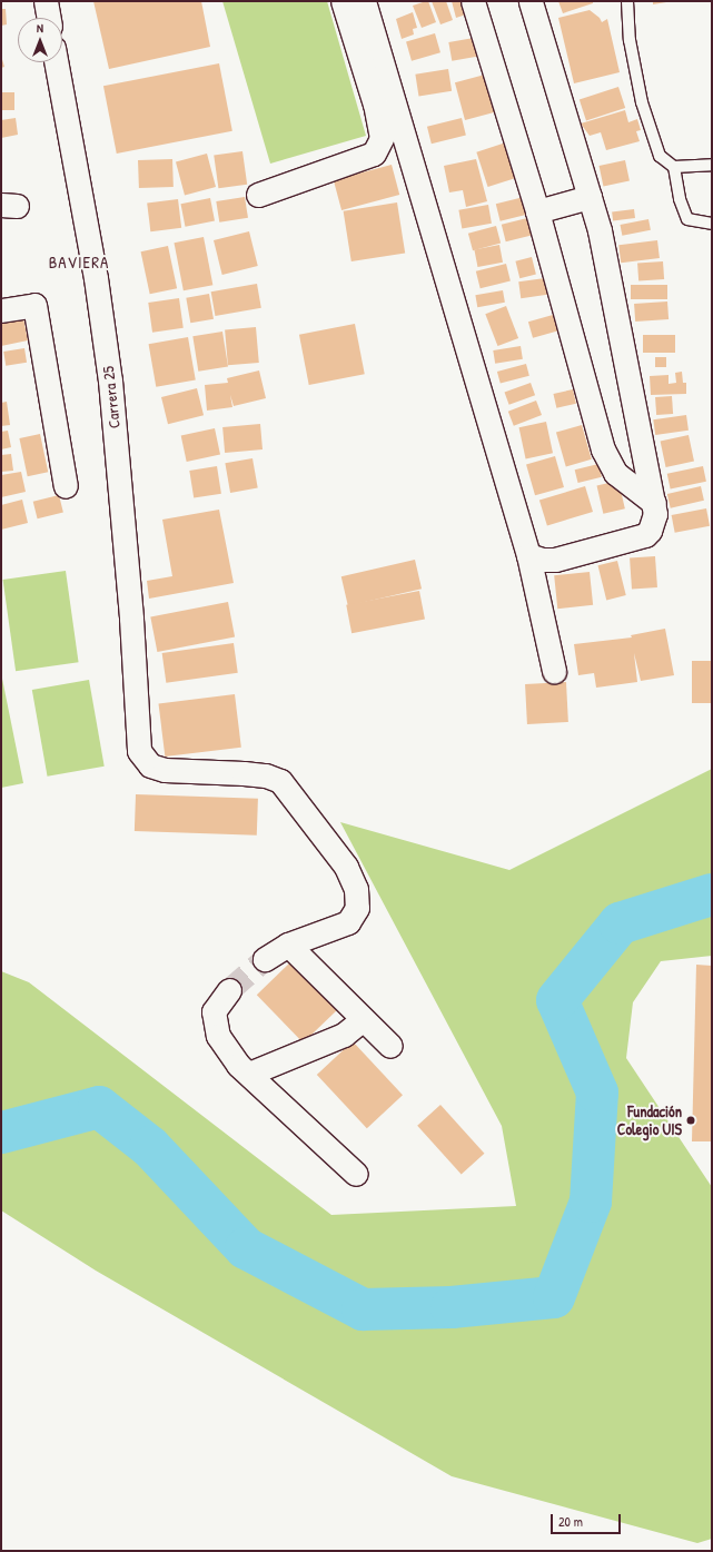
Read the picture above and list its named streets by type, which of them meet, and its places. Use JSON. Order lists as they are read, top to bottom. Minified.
{"streets":{"street":["Carrera 25"]},"districts":["BAVIERA"],"places":["Fundación Colegio UIS"],"scale_bar":"20 m","north":"top"}
